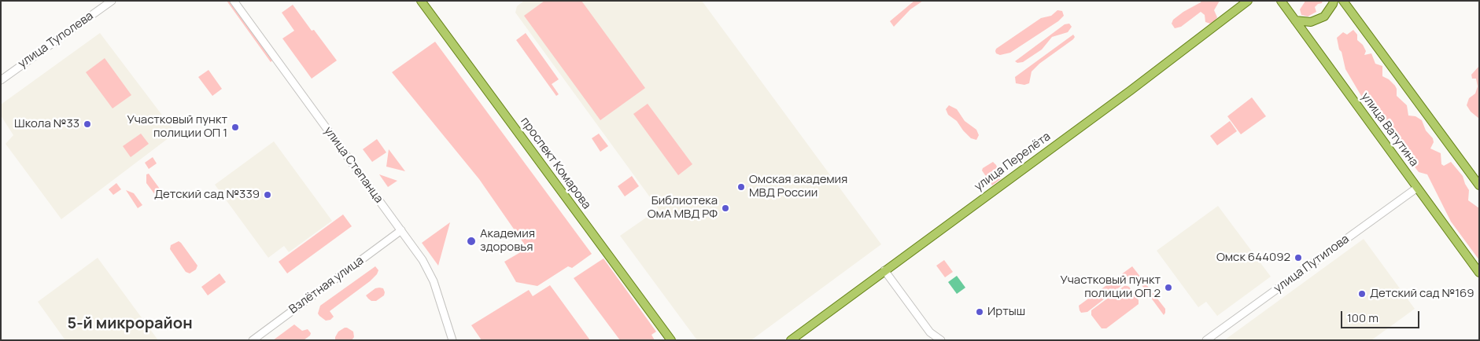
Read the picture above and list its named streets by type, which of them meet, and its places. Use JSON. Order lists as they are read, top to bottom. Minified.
{"streets":{"main road":["улица Ватутина","улица Перелёта","проспект Комарова"],"street":["улица Туполева","улица Степанца","улица Путилова","Взлётная улица"]},"crossings":[["улица Ватутина","улица Путилова"],["улица Степанца","Взлётная улица"]],"districts":["5-й микрорайон"],"places":["Школа №33","Участковый пункт полиции ОП 1","Омская академия МВД России","Детский сад №339","Библиотека ОмА МВД РФ","Академия здоровья","Омск 644092","Участковый пункт полиции ОП 2","Детский сад №169","Иртыш"],"scale_bar":"100 m"}
